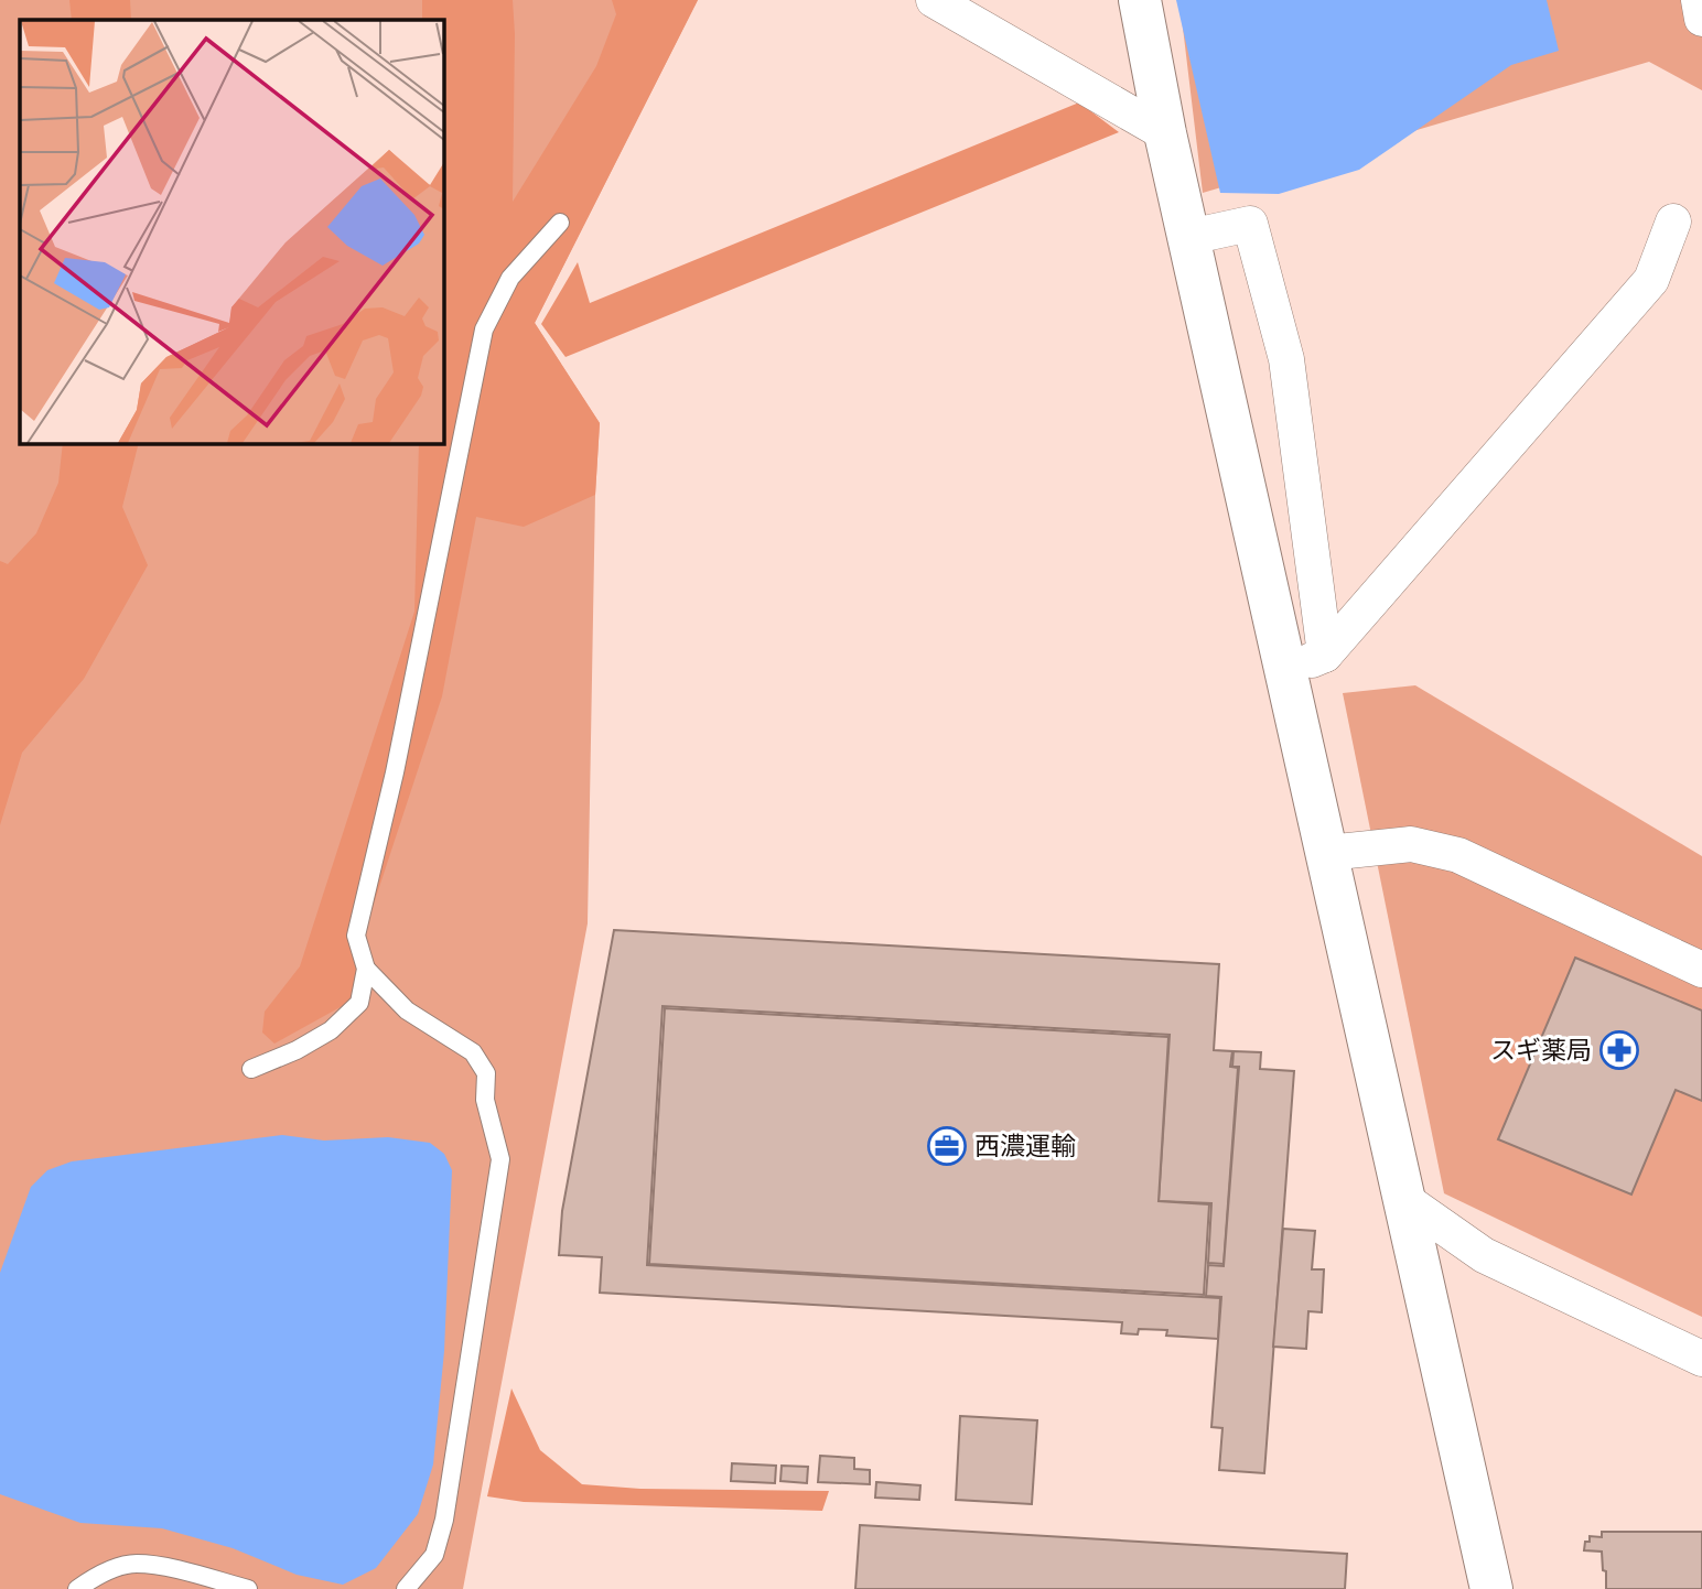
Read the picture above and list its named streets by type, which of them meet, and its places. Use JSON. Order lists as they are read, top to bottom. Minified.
{"places":{"pharmacy":["スギ薬局"],"office":["西濃運輸"]}}
